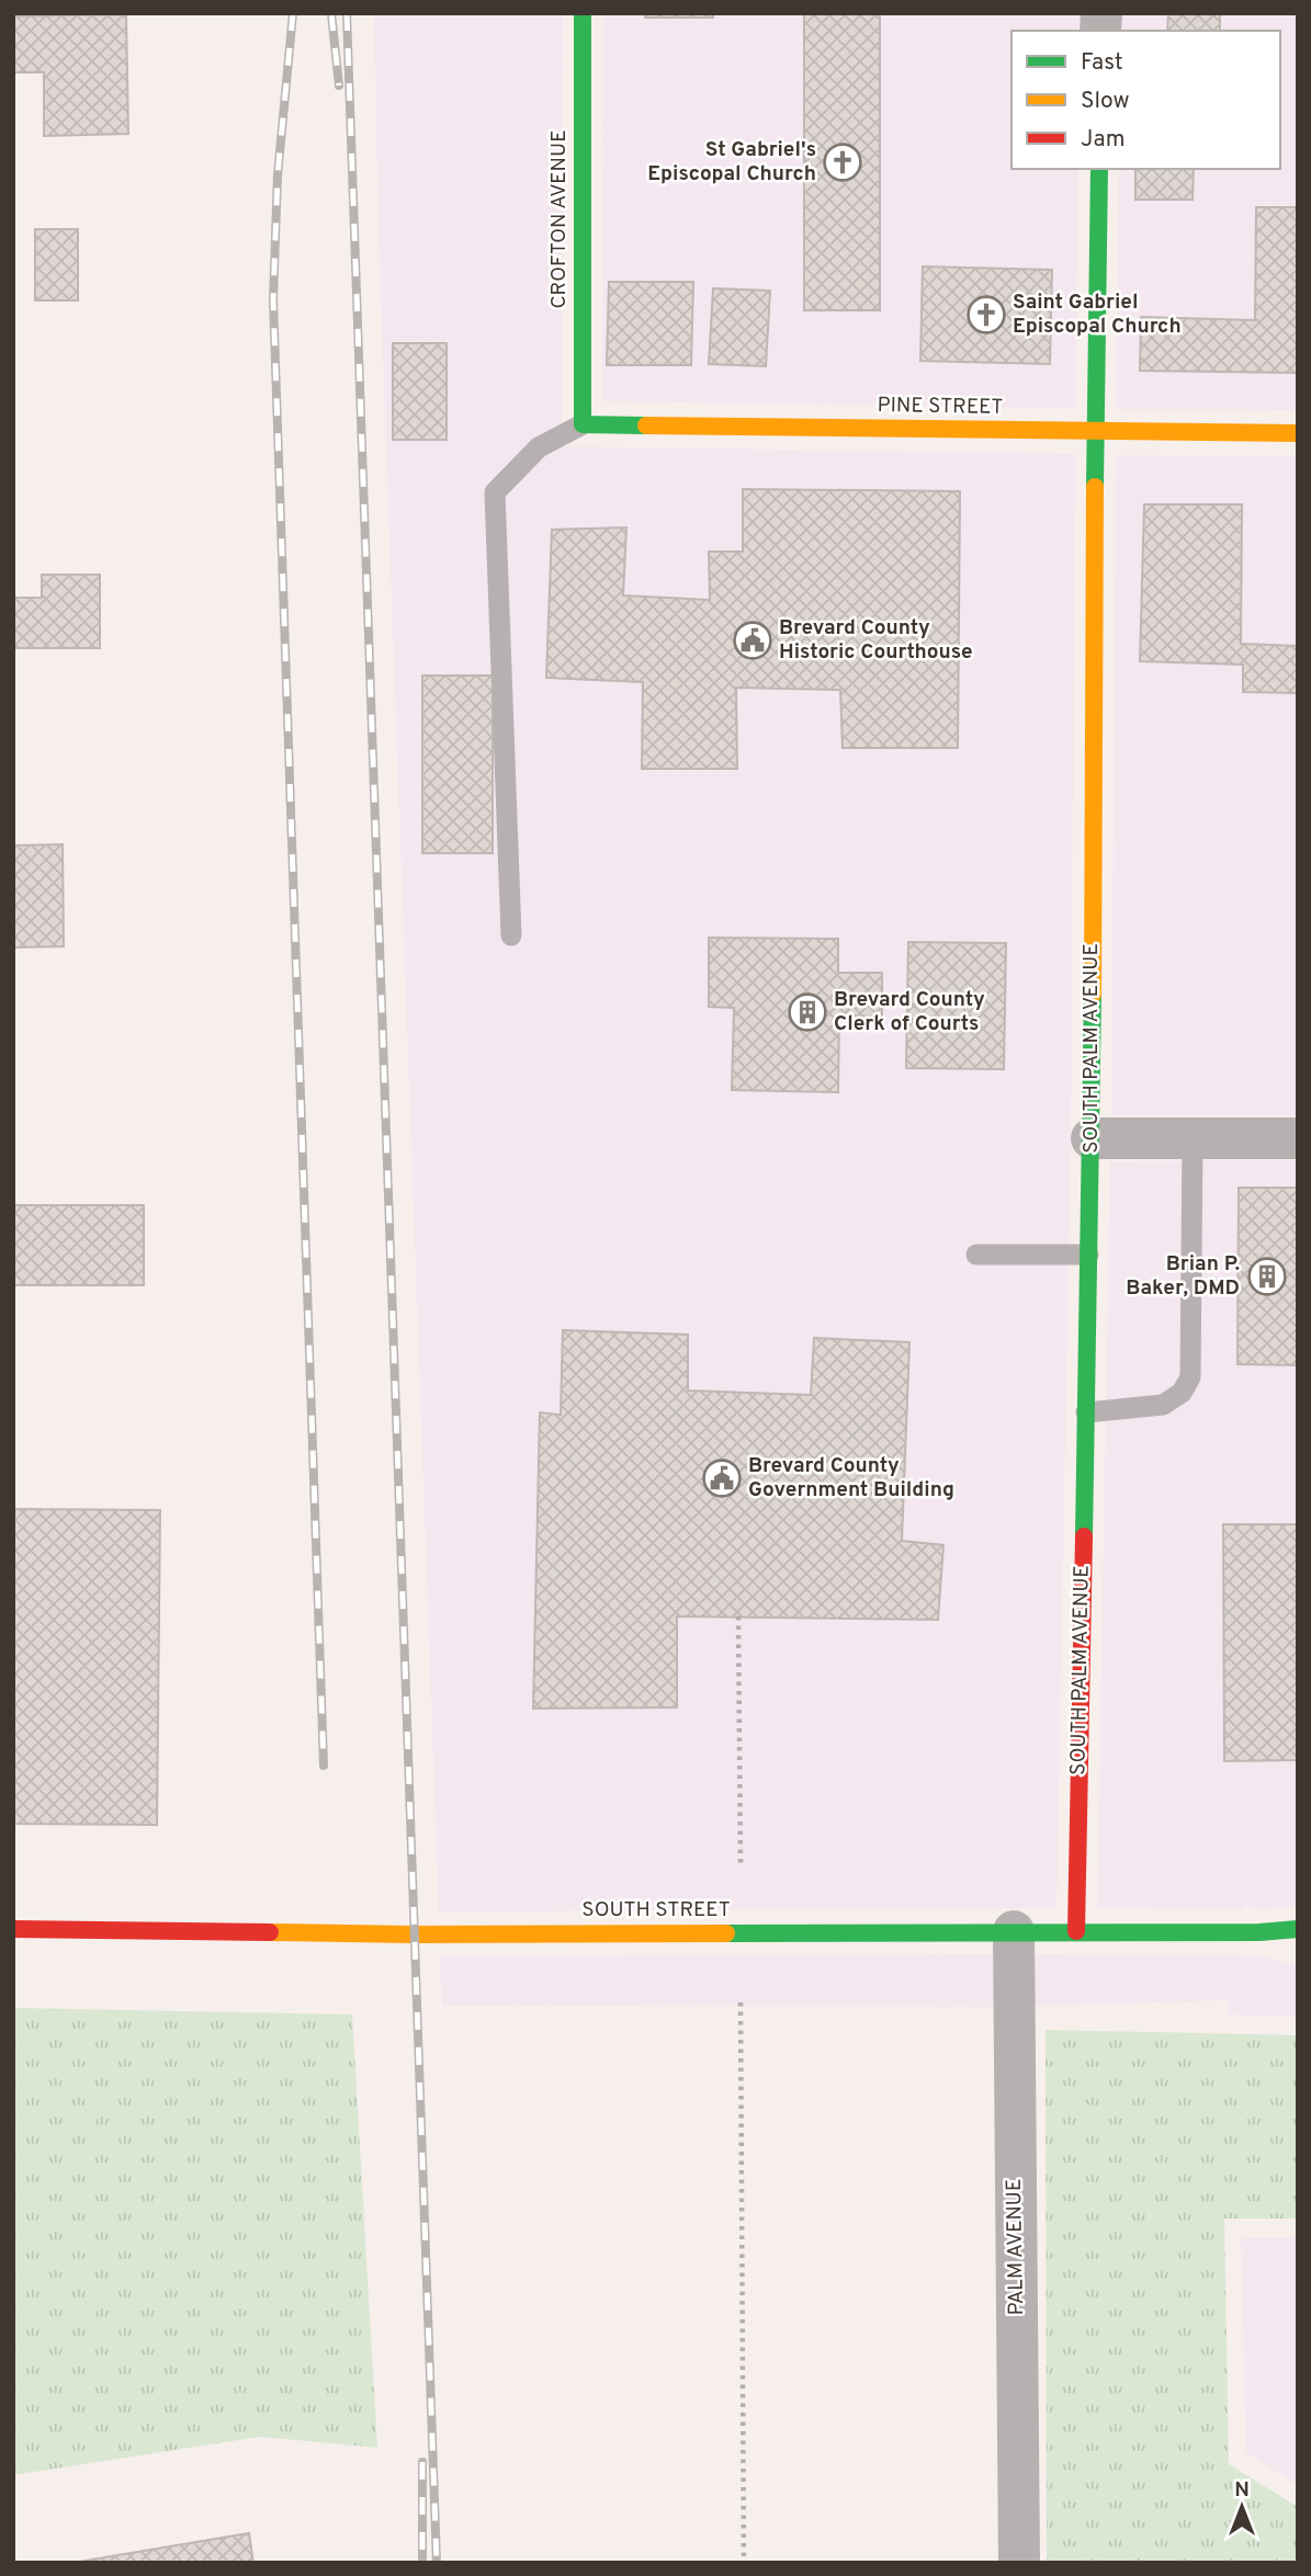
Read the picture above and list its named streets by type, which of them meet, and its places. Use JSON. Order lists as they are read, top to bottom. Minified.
{"streets":{"street":["CROFTON AVENUE","PINE STREET","SOUTH PALM AVENUE","SOUTH STREET","PALM AVENUE"]},"crossings":[["CROFTON AVENUE","PINE STREET"],["PINE STREET","SOUTH PALM AVENUE"],["SOUTH PALM AVENUE","SOUTH STREET"],["SOUTH STREET","PALM AVENUE"]],"places":{"church":["St Gabriel's Episcopal Church","Saint Gabriel Episcopal Church"],"public building":["Brevard County Historic Courthouse","Brevard County Government Building"],"building":["Brevard County Clerk of Courts","Brian P. Baker, DMD"]},"legend":["Fast","Slow","Jam"],"north":"top"}
